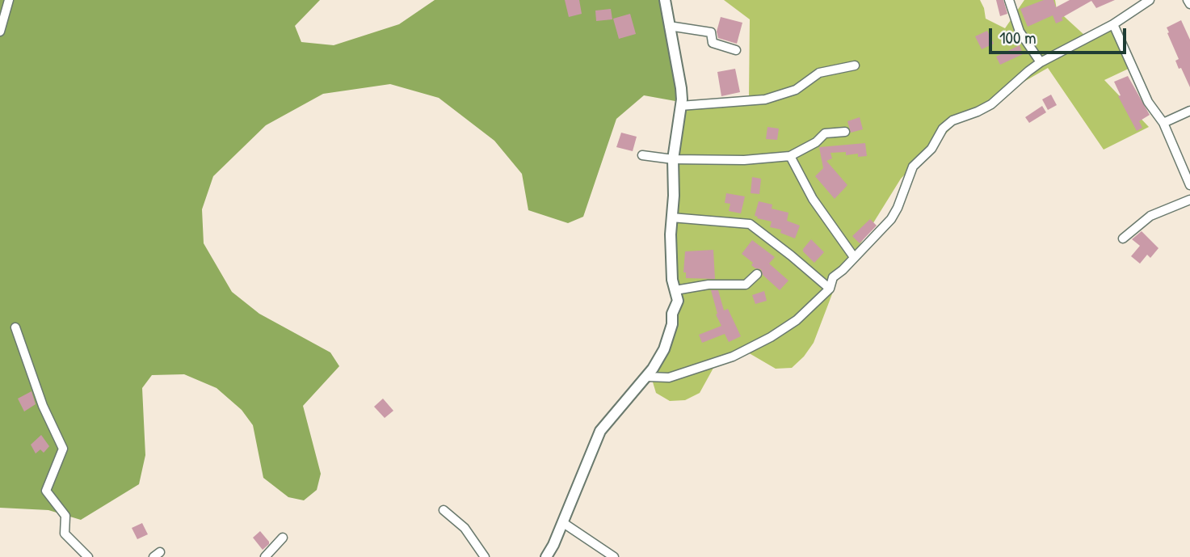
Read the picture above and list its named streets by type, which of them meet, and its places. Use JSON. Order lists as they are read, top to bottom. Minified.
{"scale_bar":"100 m"}
